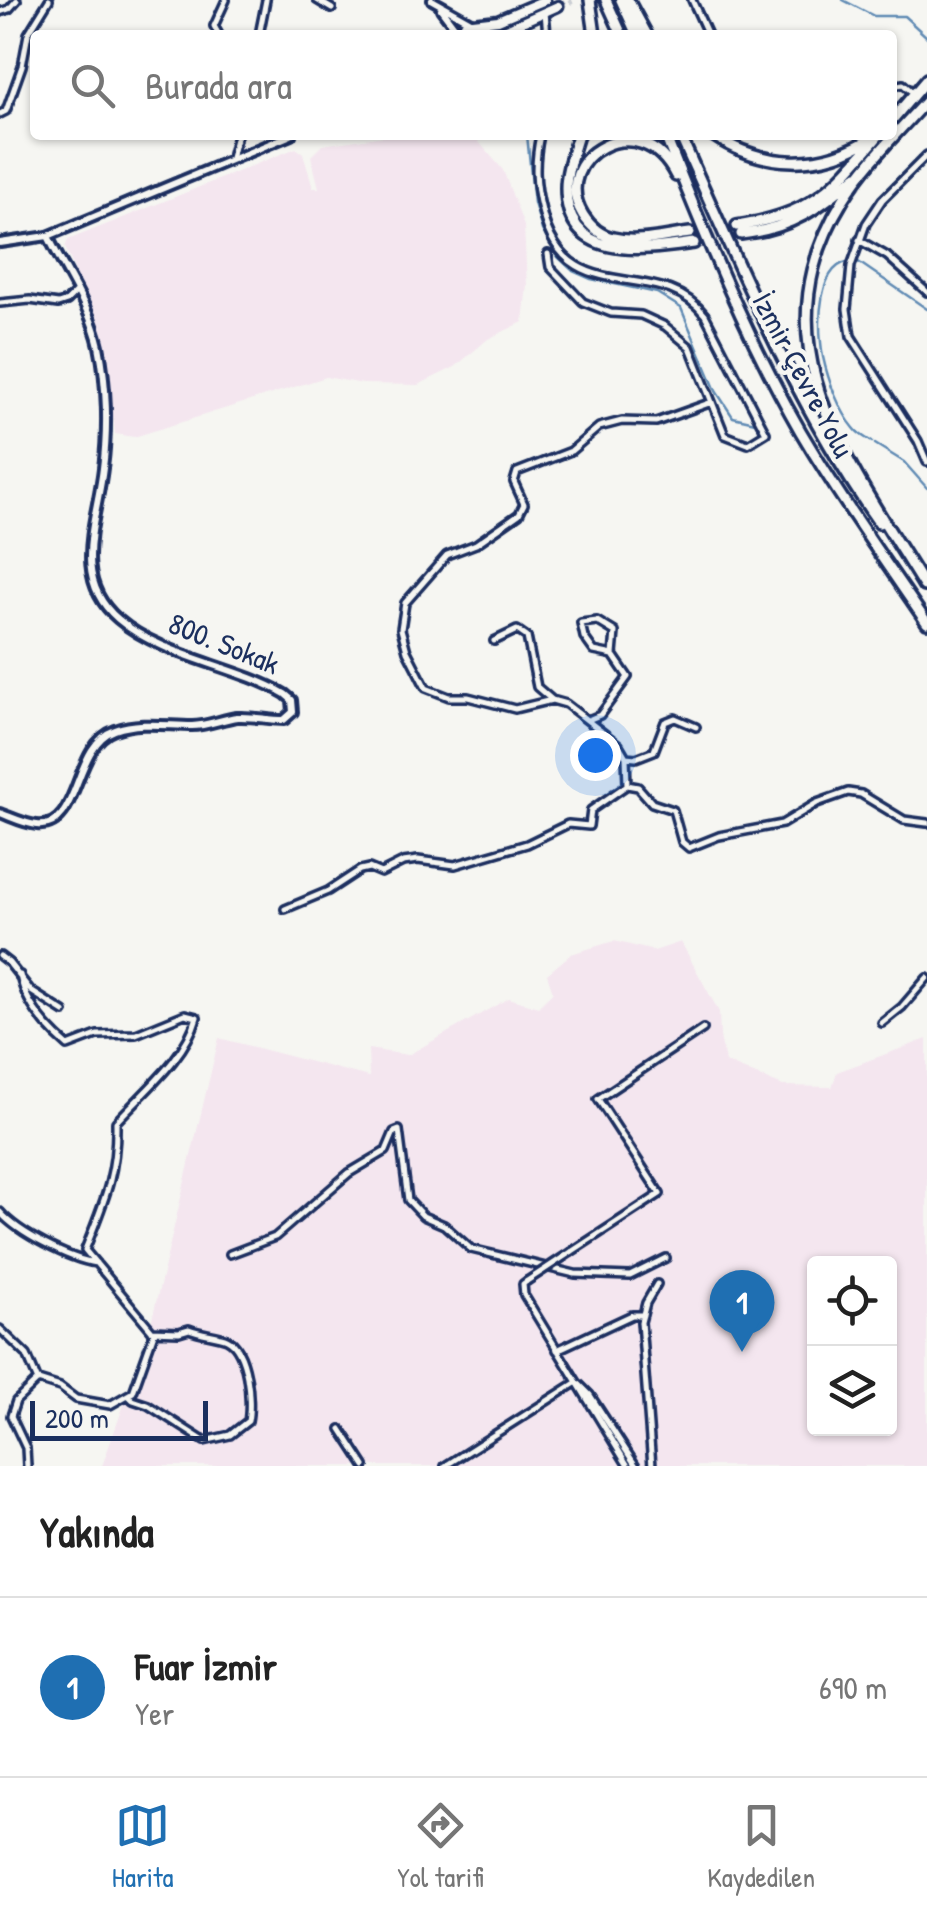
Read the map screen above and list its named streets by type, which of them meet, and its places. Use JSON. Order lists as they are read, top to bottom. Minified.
{"streets":{"highway":["İzmir Çevre Yolu"],"main road":["800. Sokak"]},"scale_bar":"200 m","page":{"search":"Burada ara","pins":"1","scale":"200 m","heading":"Yakında","list":[{"mark":"1","name":"Fuar İzmir","note":"Yer","value":"690 m"}],"nav":["Harita","Yol tarifi","Kaydedilen"]}}
